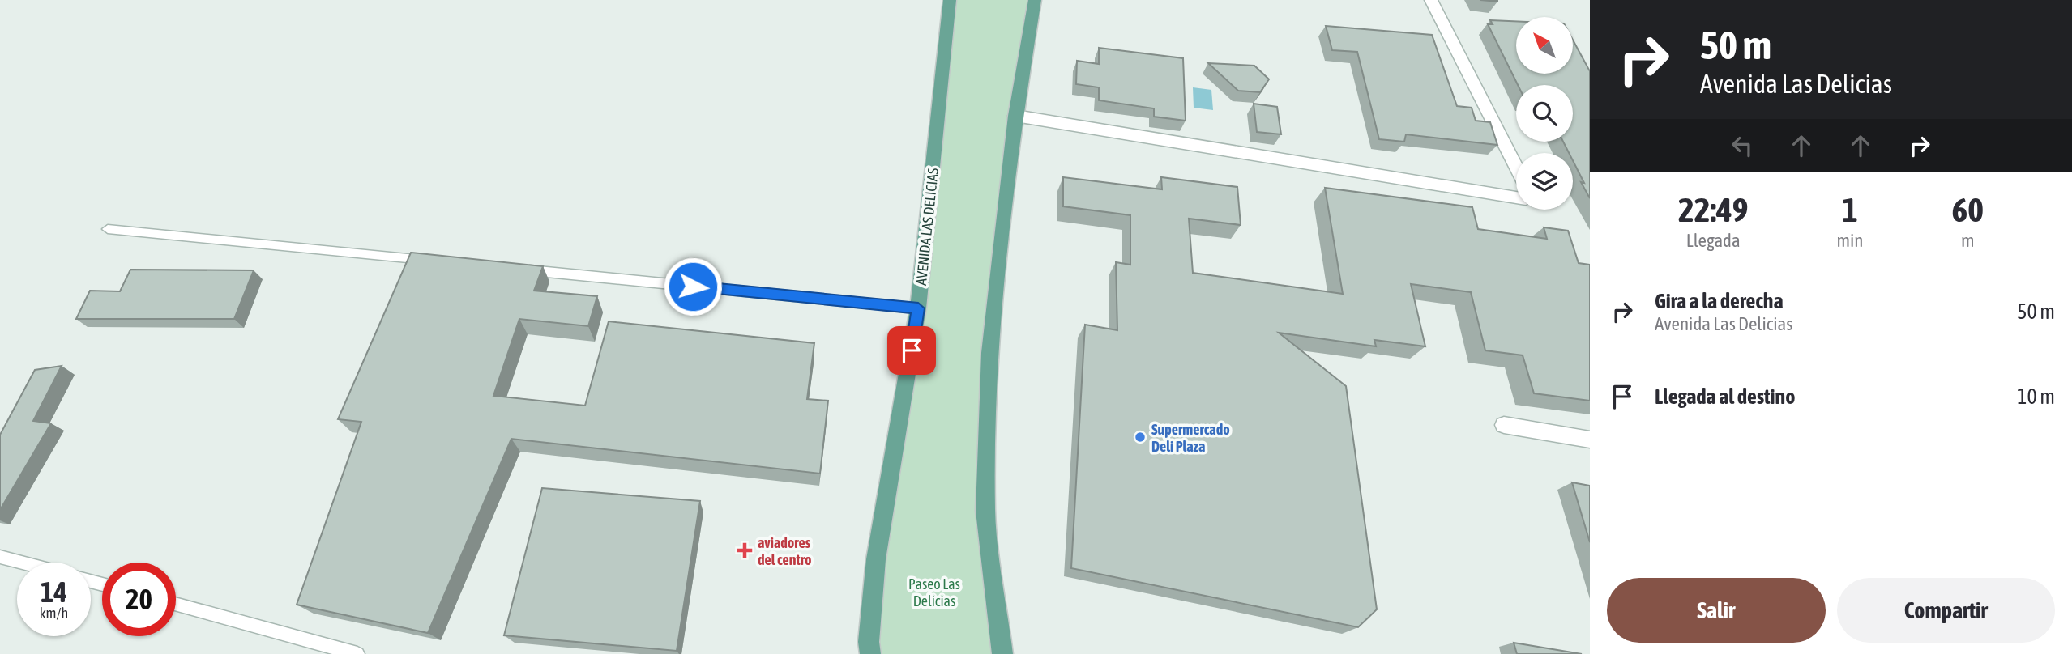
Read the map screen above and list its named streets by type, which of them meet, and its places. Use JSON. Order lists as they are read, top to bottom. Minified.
{"streets":{"main road":["AVENIDA LAS DELICIAS"]},"parks":["Paseo Las Delicias"],"places":{"other":["Supermercado Deli Plaza"],"health":["aviadores del centro"]},"north":"top left","page":{"turn":["50 m","Avenida Las Delicias"],"eta":["22:49","Llegada","1","min","60","m"],"list":[{"name":"Gira a la derecha","note":"Avenida Las Delicias","value":"50 m"},{"name":"Llegada al destino","value":"10 m"}],"speed":"14 km/h","limit":"20","buttons":["Salir","Compartir"]}}
